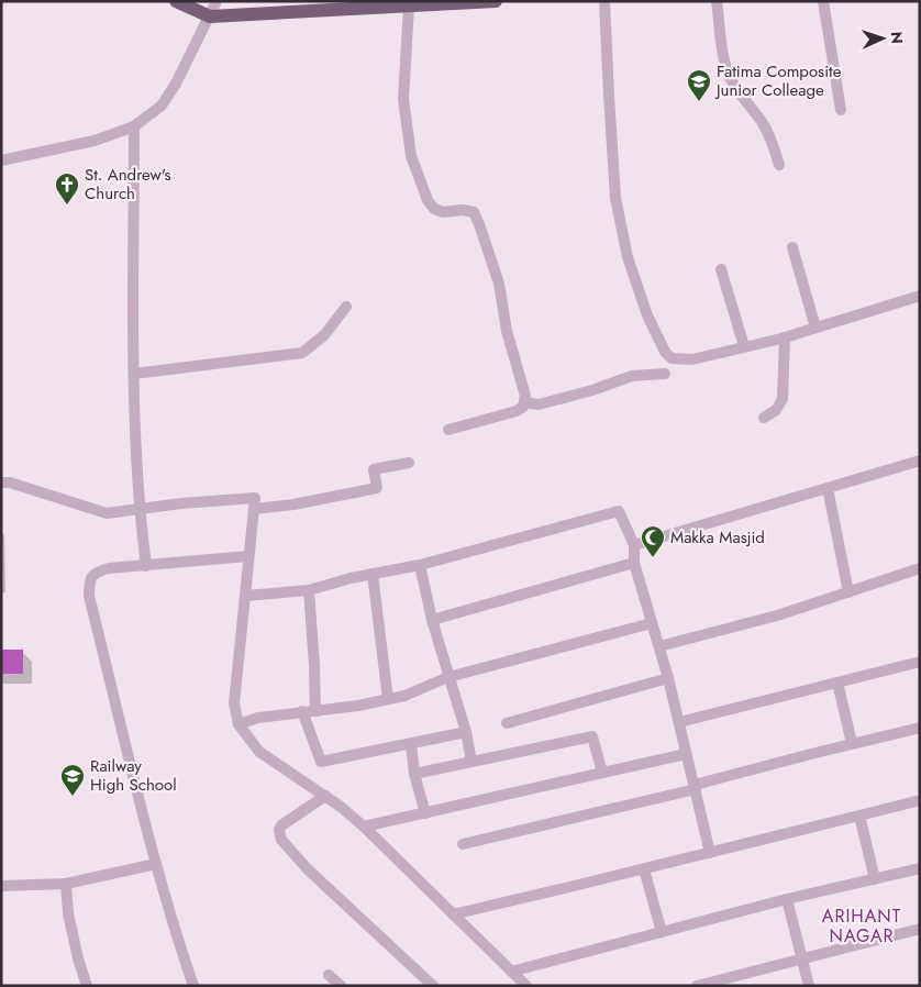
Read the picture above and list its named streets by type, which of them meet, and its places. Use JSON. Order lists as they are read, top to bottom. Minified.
{"districts":["ARIHANT NAGAR"],"places":{"school or university":["Fatima Composite Junior Colleage","Railway High School"],"church":["St. Andrew's Church"],"mosque":["Makka Masjid"]},"north":"right"}
